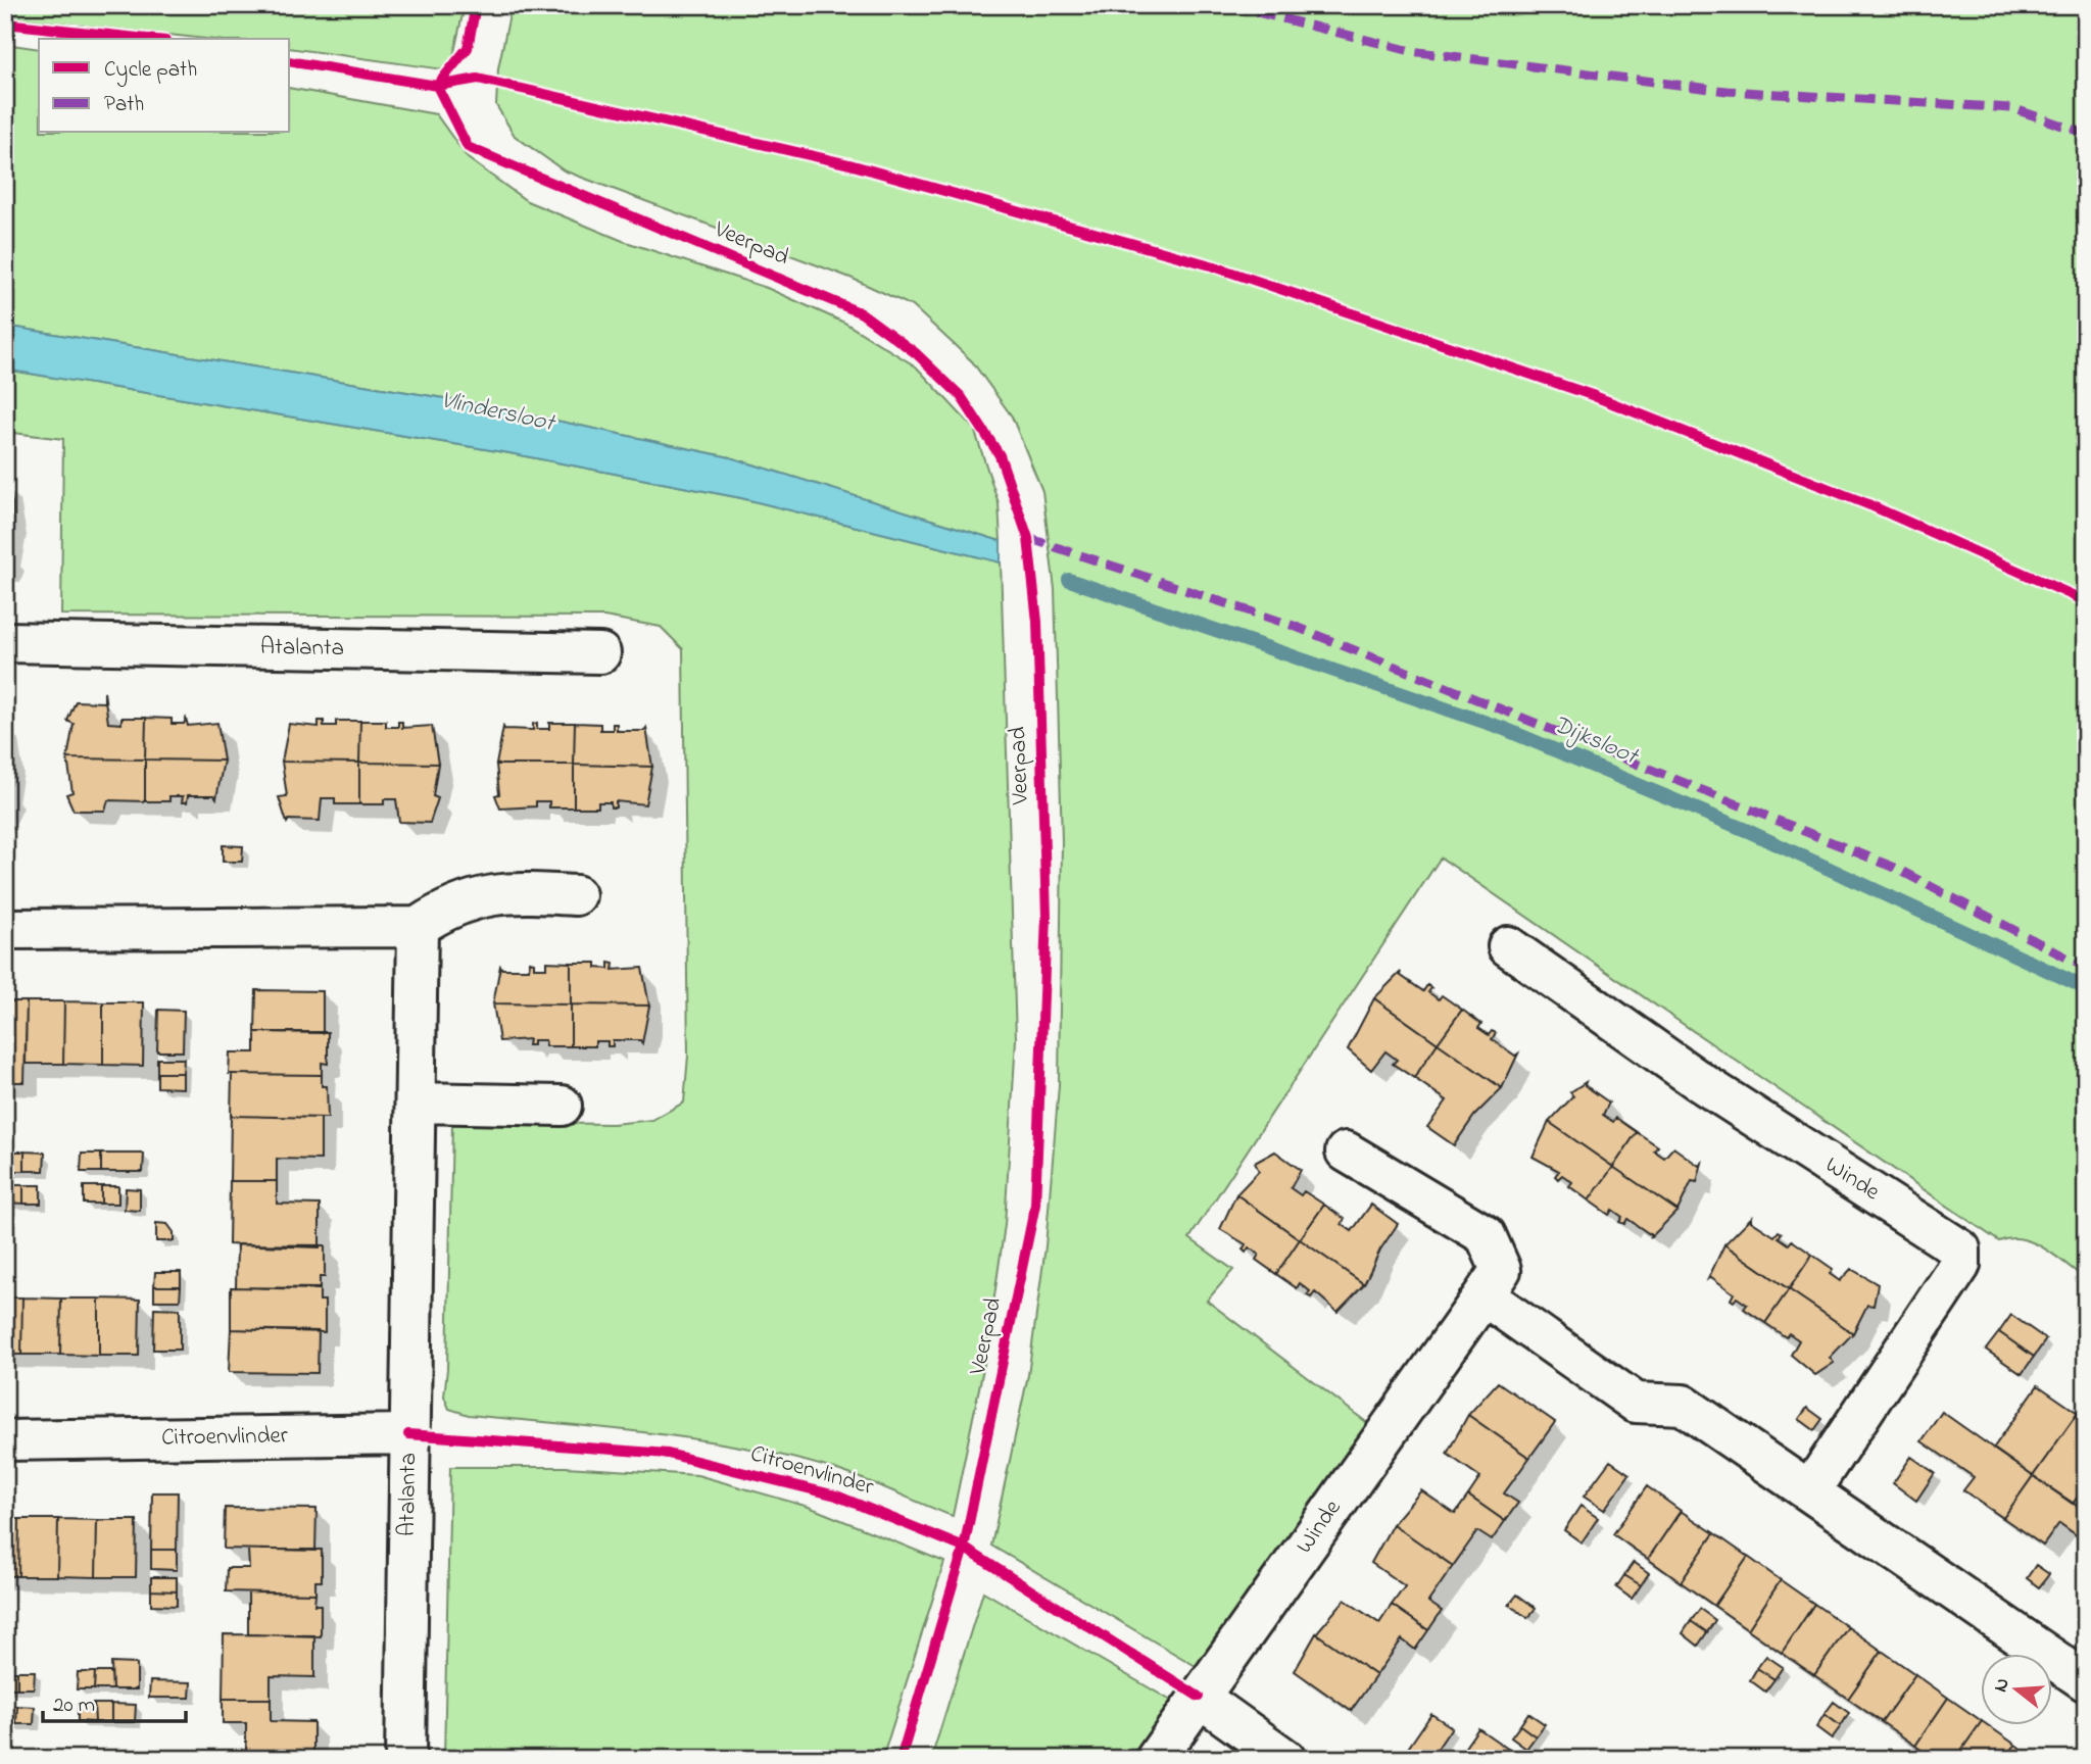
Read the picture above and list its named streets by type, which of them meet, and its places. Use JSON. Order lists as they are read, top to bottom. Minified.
{"streets":{"street":["Atalanta","Winde","Citroenvlinder"],"cycle path":["Veerpad"]},"crossings":[["Atalanta","Citroenvlinder"]],"water":["Vlindersloot","Dijksloot"],"legend":["Cycle path","Path"],"scale_bar":"20 m","north":"left"}
